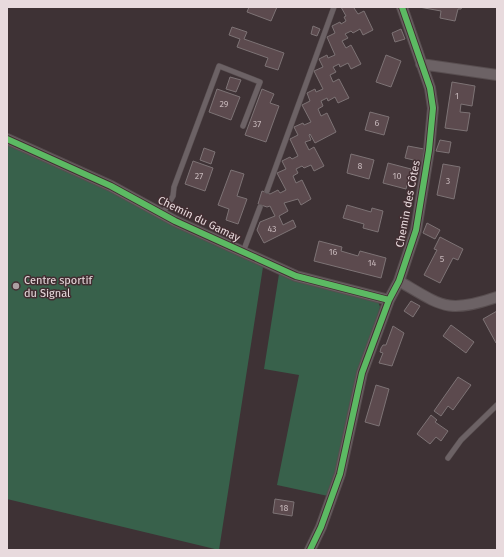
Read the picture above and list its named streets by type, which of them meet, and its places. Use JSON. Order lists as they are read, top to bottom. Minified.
{"streets":{"street":["Chemin des Côtes","Chemin du Gamay"]},"crossings":[["Chemin des Côtes","Chemin du Gamay"]],"places":["Centre sportif du Signal"],"house_numbers":["1","29","6","37","8","27","10","3","43","16","5","14","18"]}
